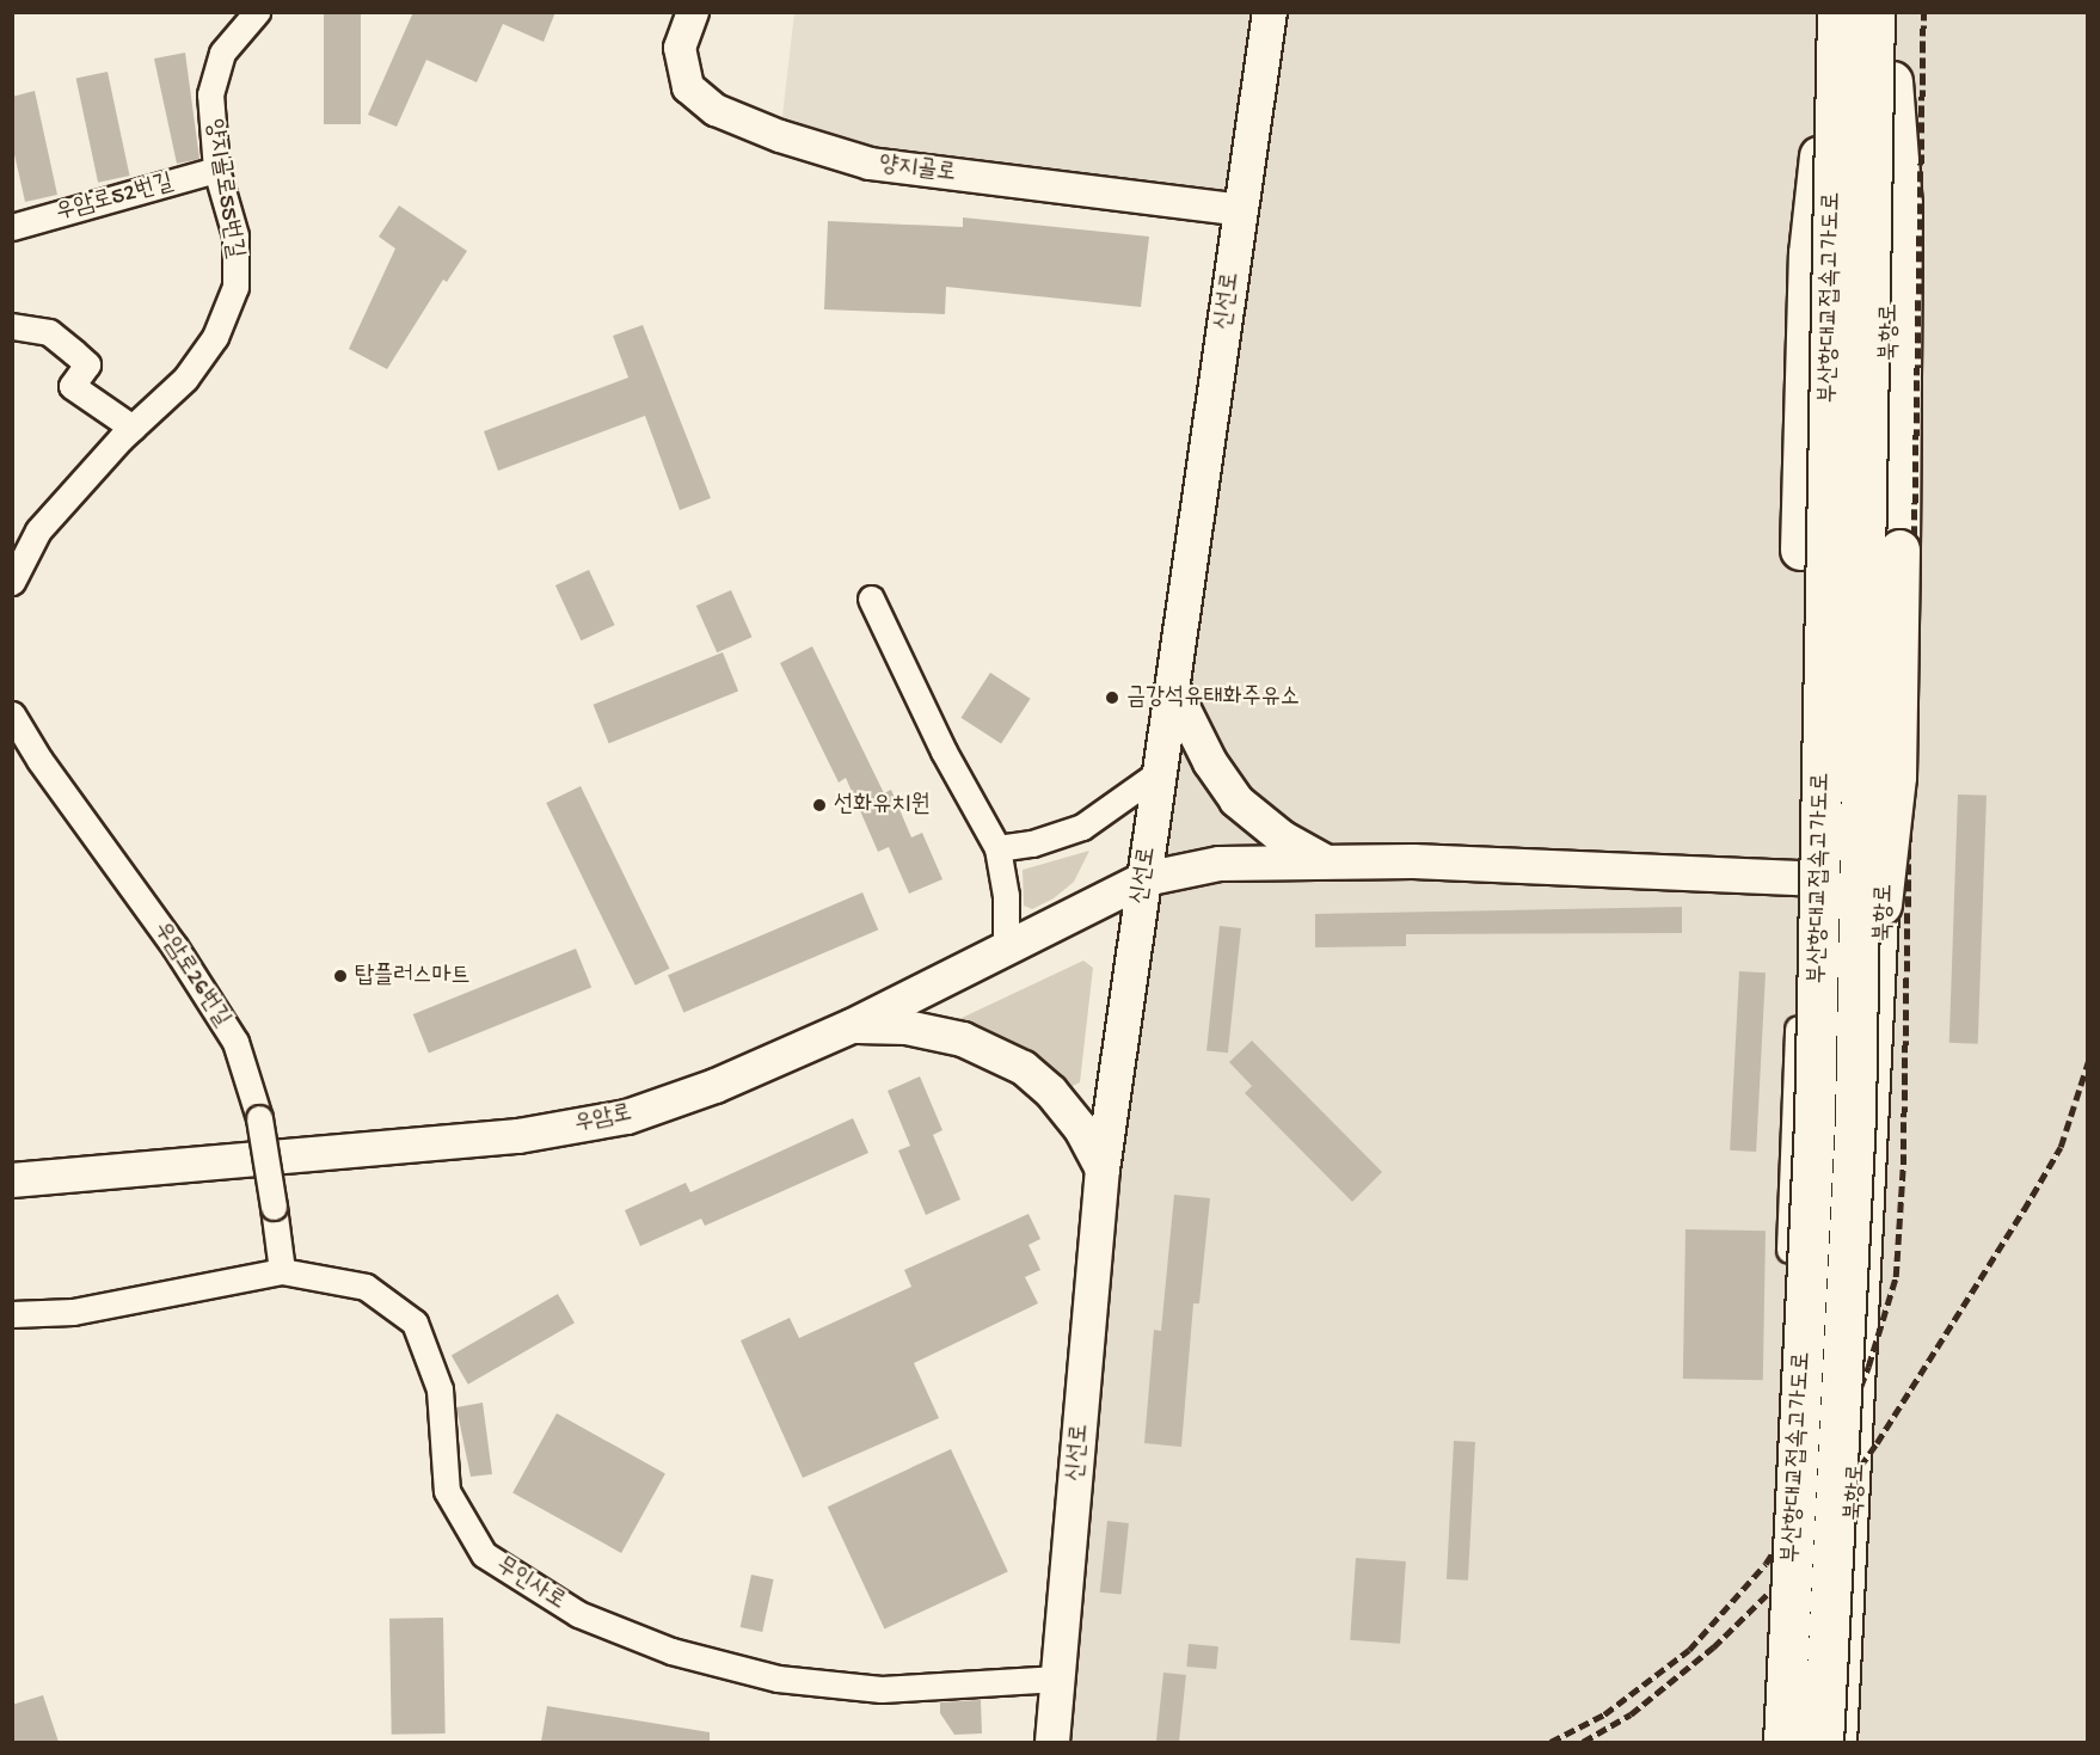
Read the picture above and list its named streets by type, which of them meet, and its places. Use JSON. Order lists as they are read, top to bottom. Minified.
{"streets":{"highway":["부산항대교접속고가도로"],"main road":["신선로","우암로"],"street":["양지골로","양지골로55번길","우암로52번길","북항로","우암로26번길","무인사로"]},"crossings":[["양지골로","신선로"],["양지골로55번길","우암로52번길"],["신선로","우암로"],["신선로","무인사로"],["북항로","우암로"],["우암로26번길","무인사로"]],"places":["금강석유태화주유소","선화유치원","탑플러스마트"]}
